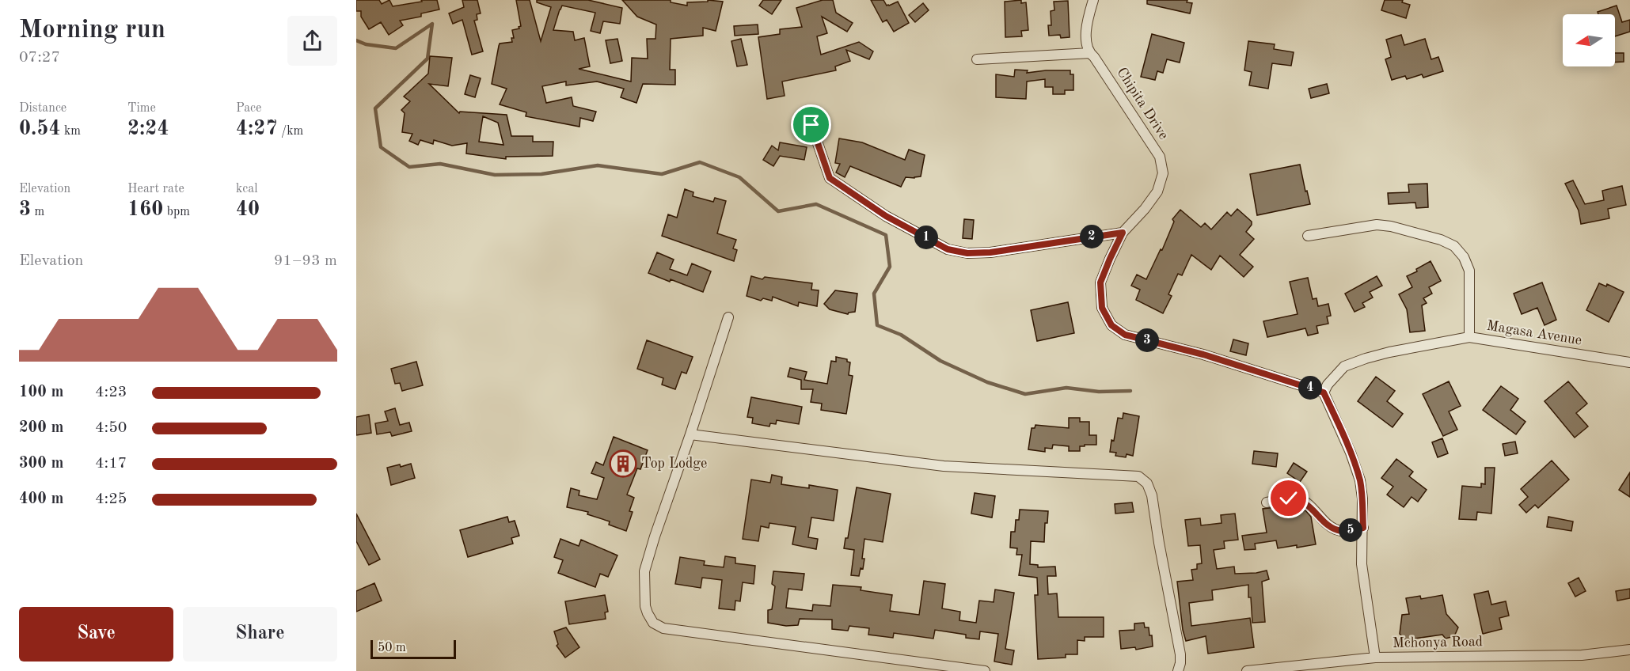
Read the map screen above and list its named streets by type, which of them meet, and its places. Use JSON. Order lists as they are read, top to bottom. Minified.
{"streets":{"street":["Chipita Drive","Magasa Avenue","Mchonya Road"]},"crossings":[["Chipita Drive","Magasa Avenue"]],"places":{"building":["Top Lodge"]},"scale_bar":"50 m","north":"left","page":{"heading":["Morning run","07:27"],"stats":[["Distance","0.54 km"],["Time","2:24"],["Pace","4:27 /km"],["Elevation","3 m"],["Heart rate","160 bpm"],["kcal","40"]],"pins":["2","1","3","4","5"],"chart":["Elevation","91–93 m"],"list":[{"name":"100 m","note":"4:23"},{"name":"200 m","note":"4:50"},{"name":"300 m","note":"4:17"},{"name":"400 m","note":"4:25"}],"buttons":["Save","Share"],"scale":"50 m"}}
